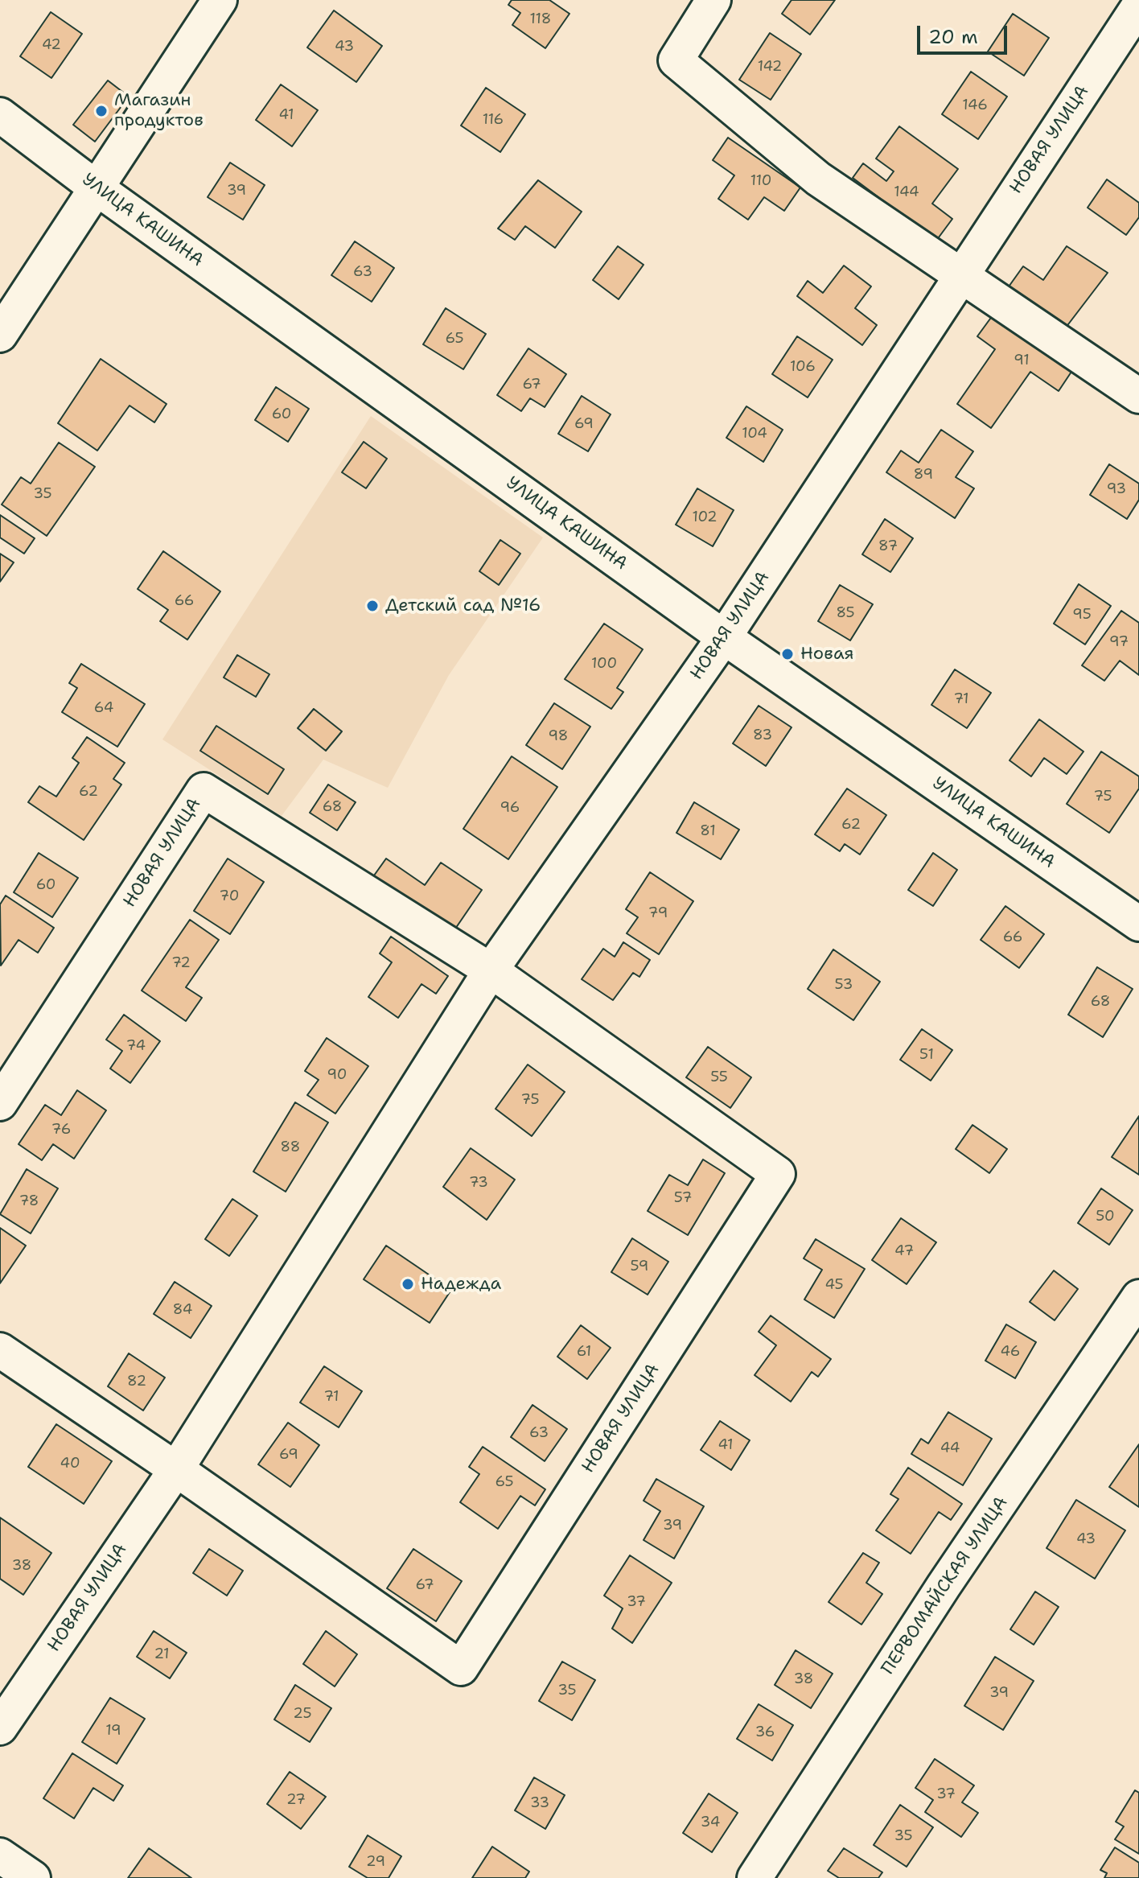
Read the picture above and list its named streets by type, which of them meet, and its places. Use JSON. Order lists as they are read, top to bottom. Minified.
{"streets":{"street":["НОВАЯ УЛИЦА","УЛИЦА КАШИНА","ПЕРВОМАЙСКАЯ УЛИЦА"]},"crossings":[["НОВАЯ УЛИЦА","УЛИЦА КАШИНА"]],"places":["Магазин продуктов","Детский сад №16","Новая","Надежда"],"house_numbers":["118","42","43","142","146","41","116","110","39","144","63","65","91","106","67","60","69","104","89","93","35","102","87","66","85","95","97","100","71","64","83","98","62","75","68","96","62","81","60","70","79","66","72","53","68","74","51","90","55","75","76","88","73","57","78","50","47","59","45","84","61","46","82","71","63","41","44","69","40","65","39","43","38","67","37","21","38","35","39","25","19","36","37","27","33","34","35","29"],"scale_bar":"20 m"}
